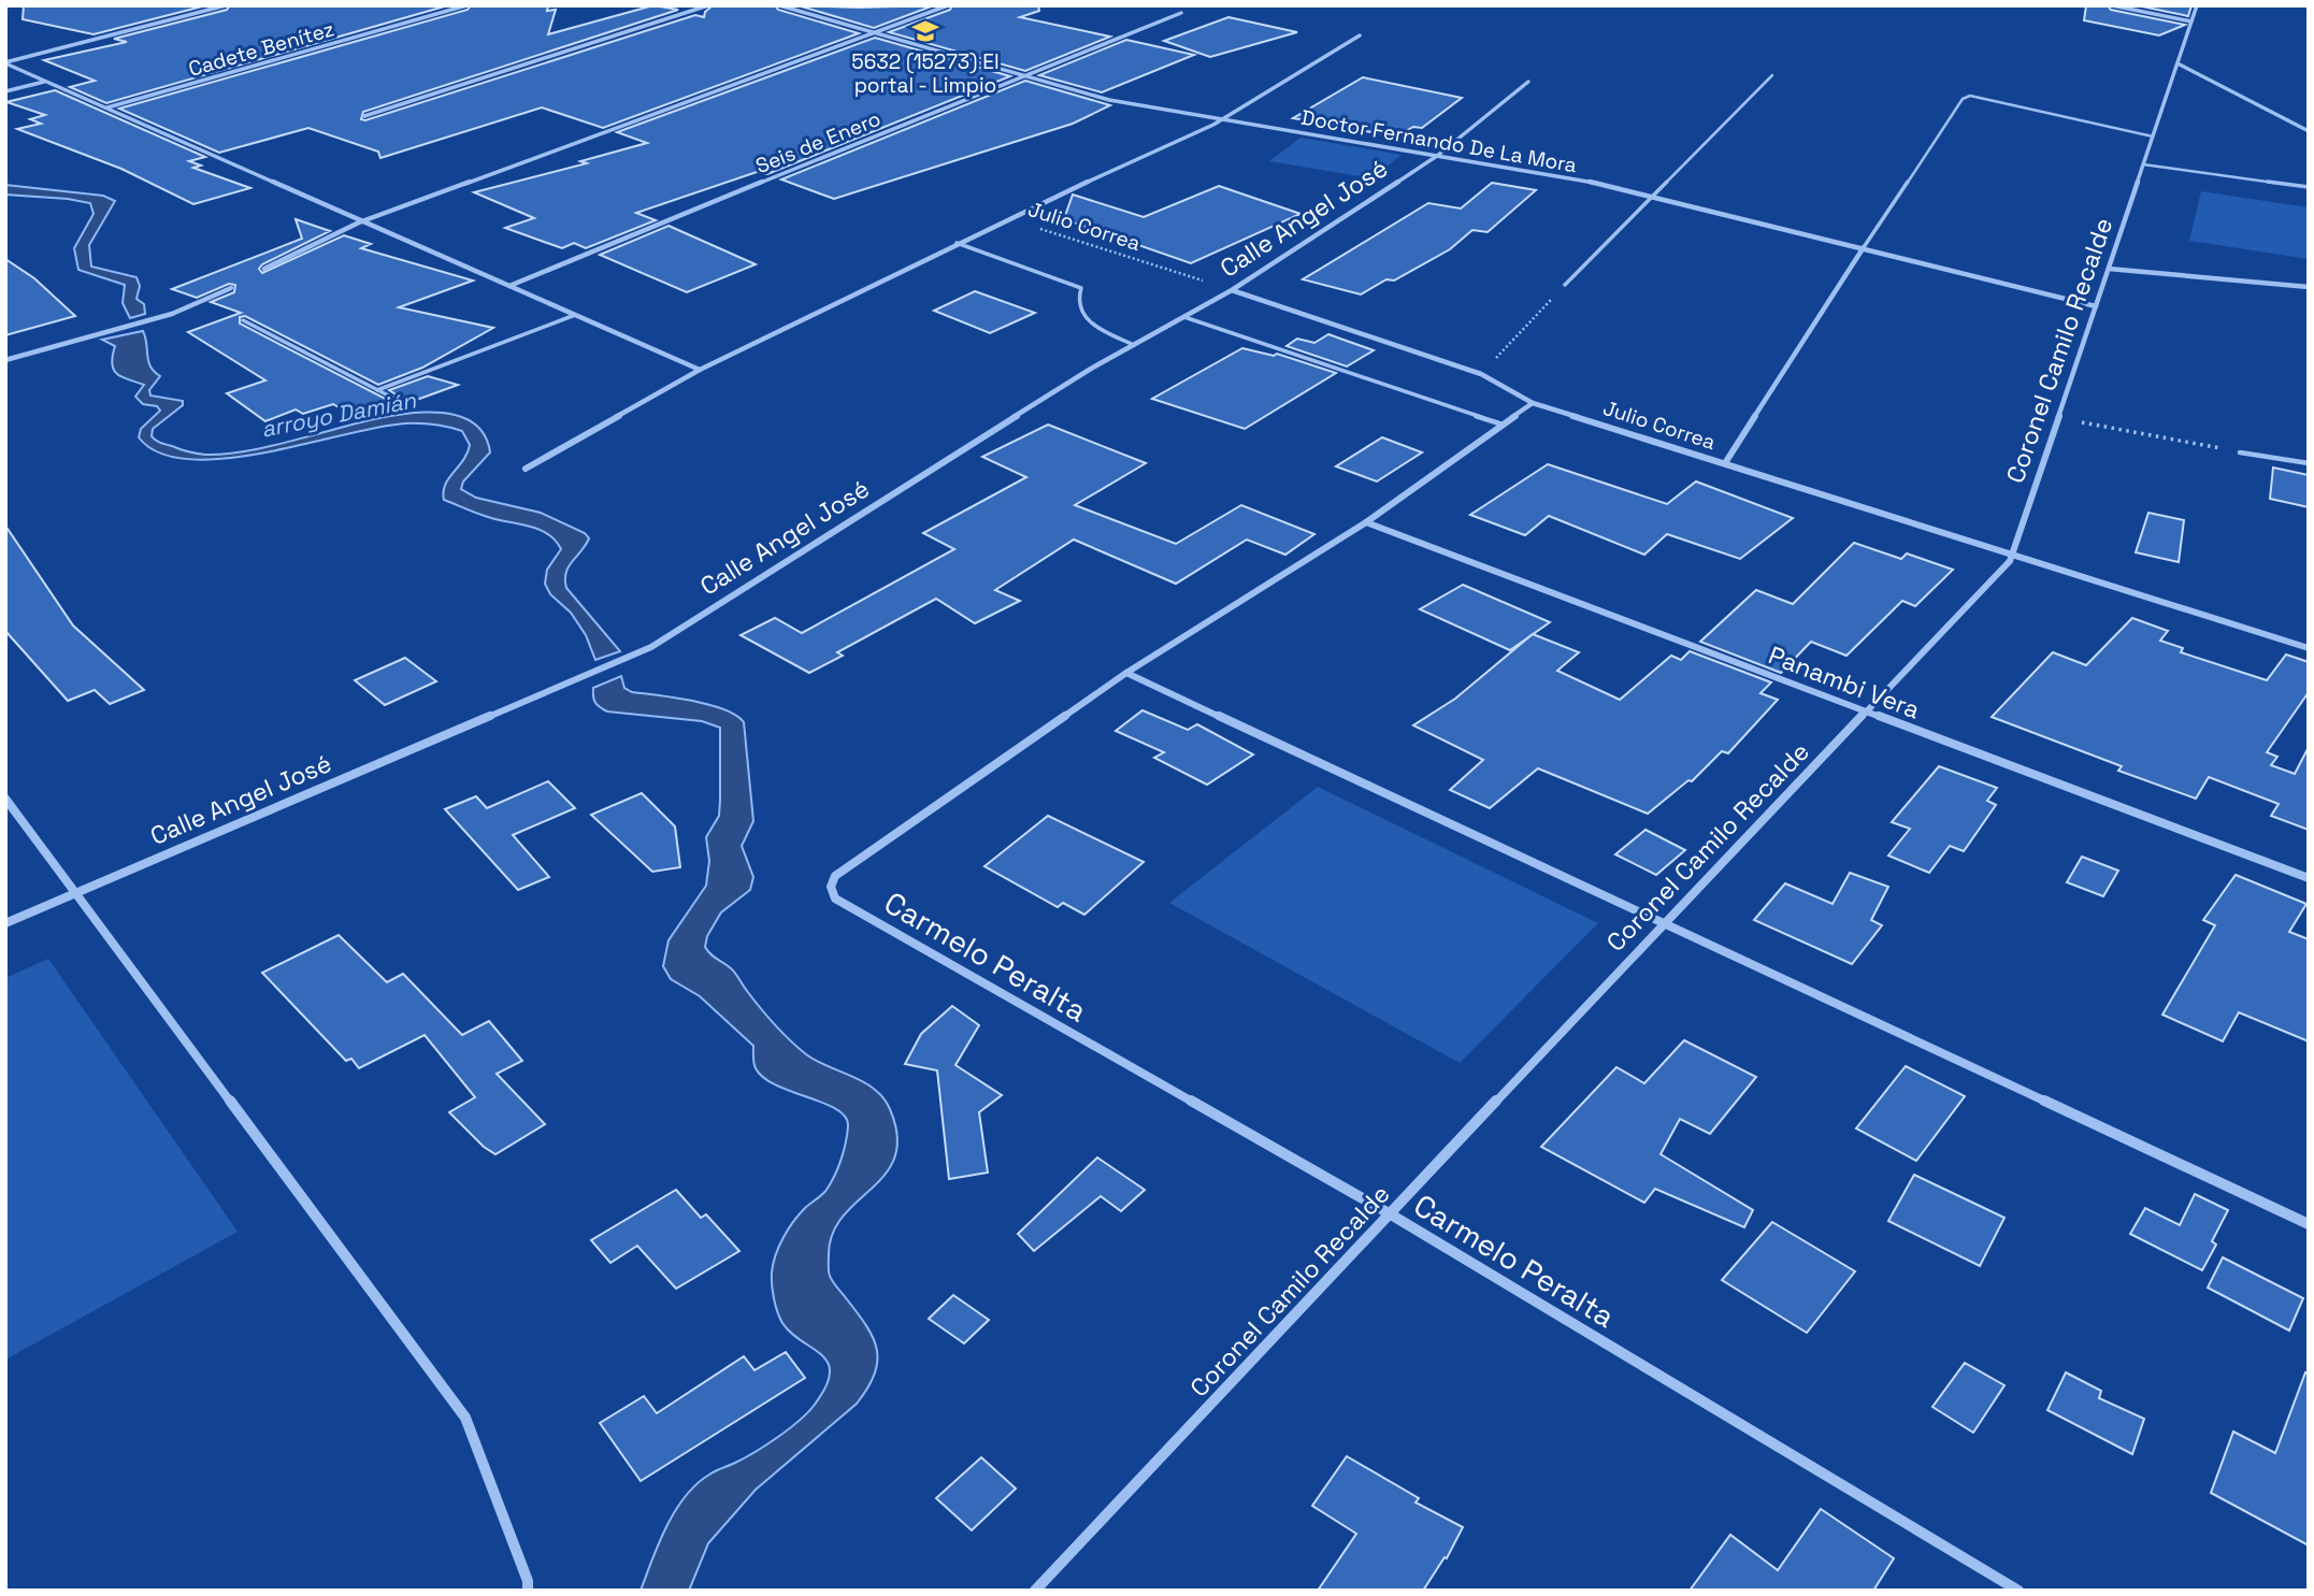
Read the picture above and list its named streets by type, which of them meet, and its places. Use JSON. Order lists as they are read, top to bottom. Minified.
{"streets":{"street":["Cadete Benítez","Doctor Fernando De La Mora","Seis de Enero","Calle Angel José","Julio Correa","Coronel Camilo Recalde","Panambi Vera","Carmelo Peralta"]},"crossings":[["Doctor Fernando De La Mora","Seis de Enero"],["Doctor Fernando De La Mora","Calle Angel José"],["Doctor Fernando De La Mora","Coronel Camilo Recalde"],["Calle Angel José","Julio Correa"],["Julio Correa","Coronel Camilo Recalde"],["Coronel Camilo Recalde","Panambi Vera"],["Coronel Camilo Recalde","Carmelo Peralta"]],"water":["arroyo Damián"],"places":{"school or university":["5632 (15273) El portal - Limpio"]}}
